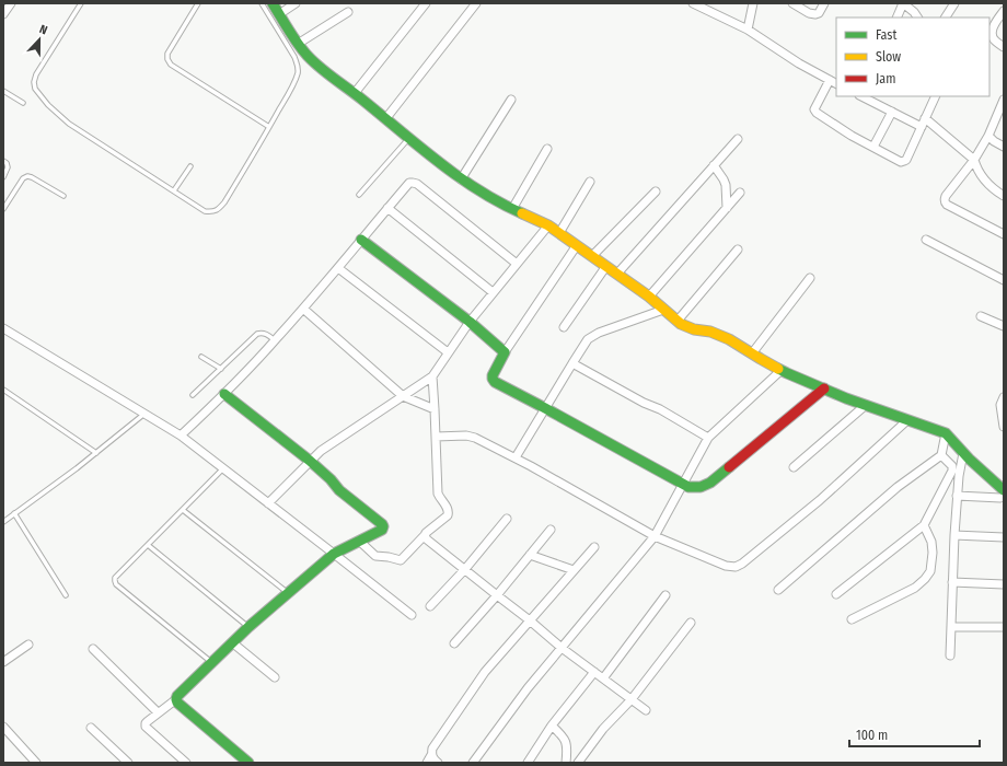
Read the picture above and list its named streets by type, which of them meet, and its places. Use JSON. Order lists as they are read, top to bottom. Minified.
{"legend":["Fast","Slow","Jam"],"scale_bar":"100 m","north":"top"}
